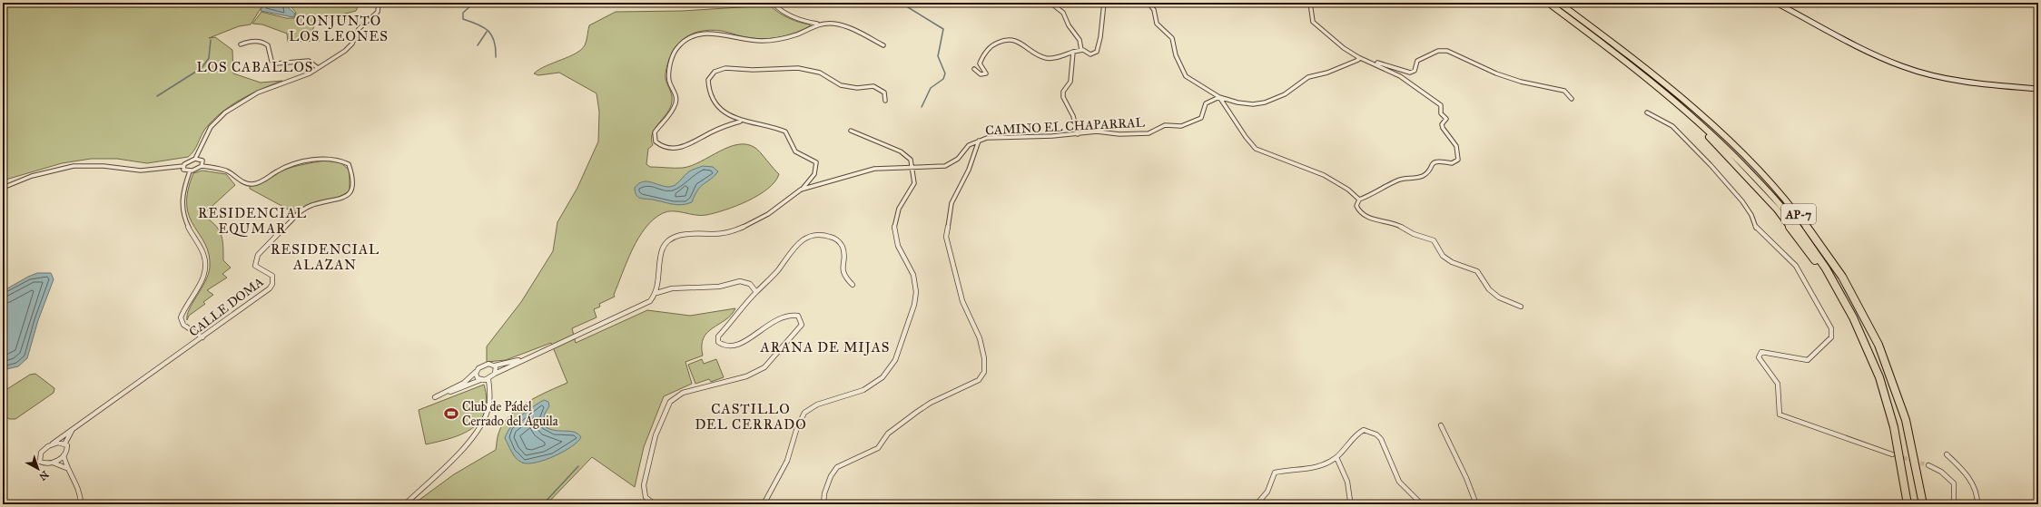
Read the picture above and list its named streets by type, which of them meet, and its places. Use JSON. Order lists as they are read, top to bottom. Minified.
{"streets":{"highway":["AP-7"],"street":["CAMINO EL CHAPARRAL","CALLE DOMA"]},"districts":["CONJUNTO LOS LEONES","LOS CABALLOS","RESIDENCIAL EQUMAR","RESIDENCIAL ALAZAN","ARANA DE MIJAS","CASTILLO DEL CERRADO"],"places":{"sports":["Club de Pádel Cerrado del Águila"]},"north":"bottom right"}
